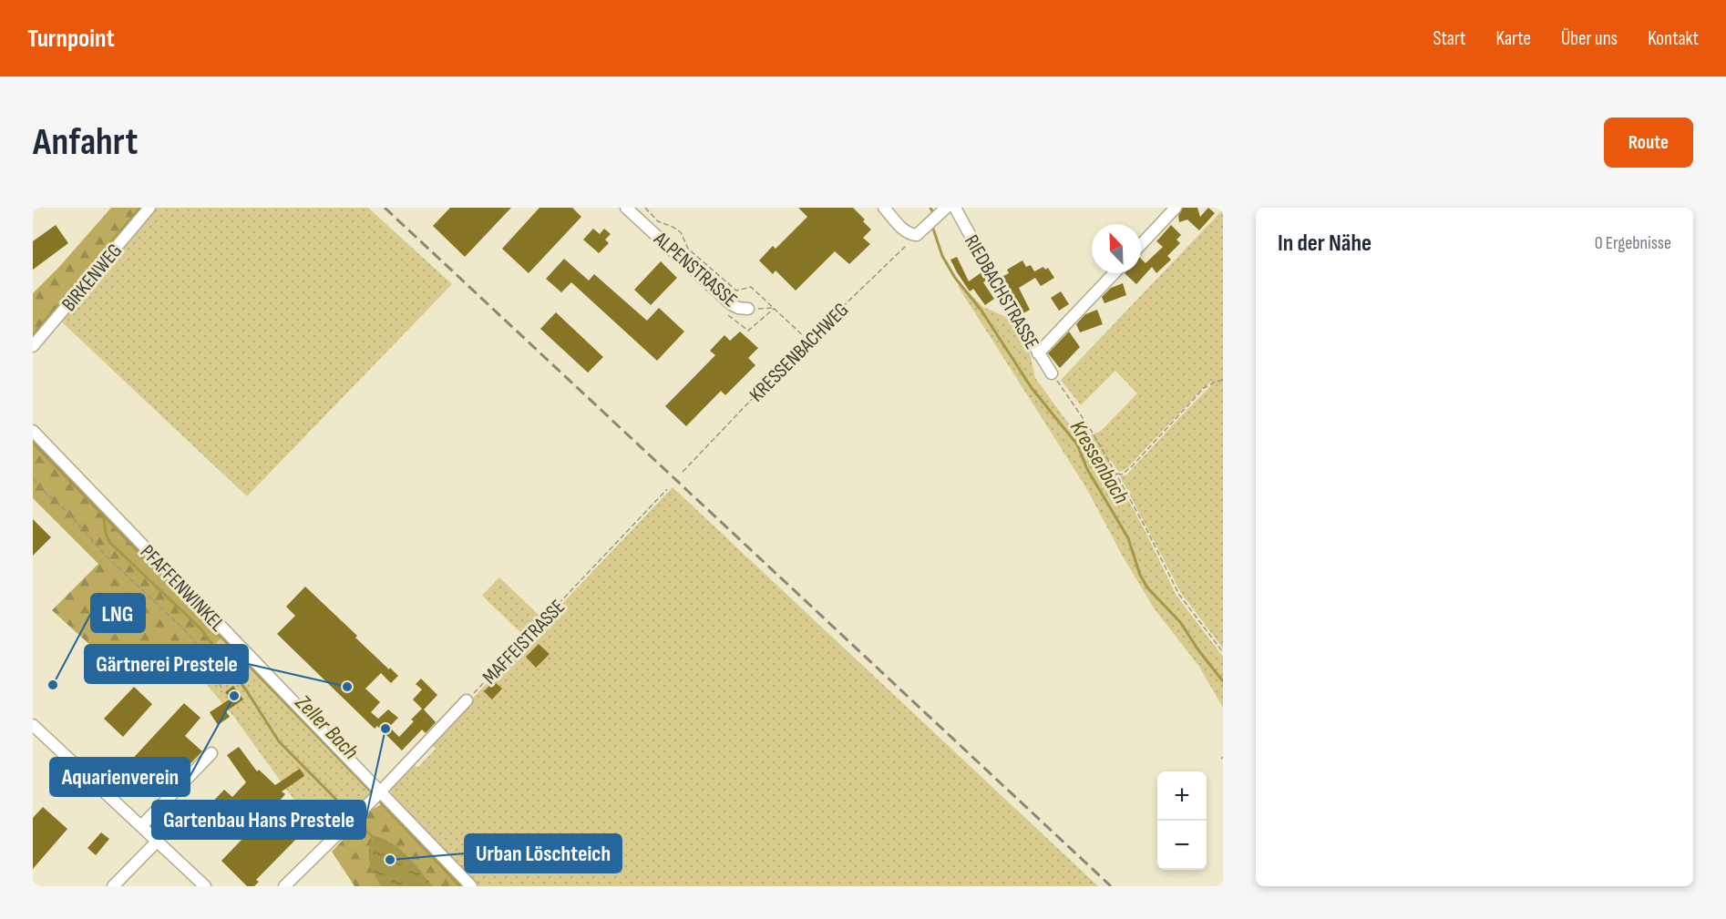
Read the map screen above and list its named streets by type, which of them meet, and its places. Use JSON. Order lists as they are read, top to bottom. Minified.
{"streets":{"street":["ALPENSTRASSE","BIRKENWEG","RIEDBACHSTRASSE","PFAFFENWINKEL","MAFFEISTRASSE"],"path":["KRESSENBACHWEG"]},"crossings":[["ALPENSTRASSE","KRESSENBACHWEG"],["PFAFFENWINKEL","MAFFEISTRASSE"]],"water":["Kressenbach","Zeller Bach"],"places":["LNG","Gärtnerei Prestele","Aquarienverein","Gartenbau Hans Prestele","Urban Löschteich"],"north":"top left","page":{"header":"Turnpoint","nav":["Start","Karte","Über uns","Kontakt"],"buttons":"Route","title":"Anfahrt","heading":["In der Nähe","0 Ergebnisse"],"map_buttons":["+","−"]}}
